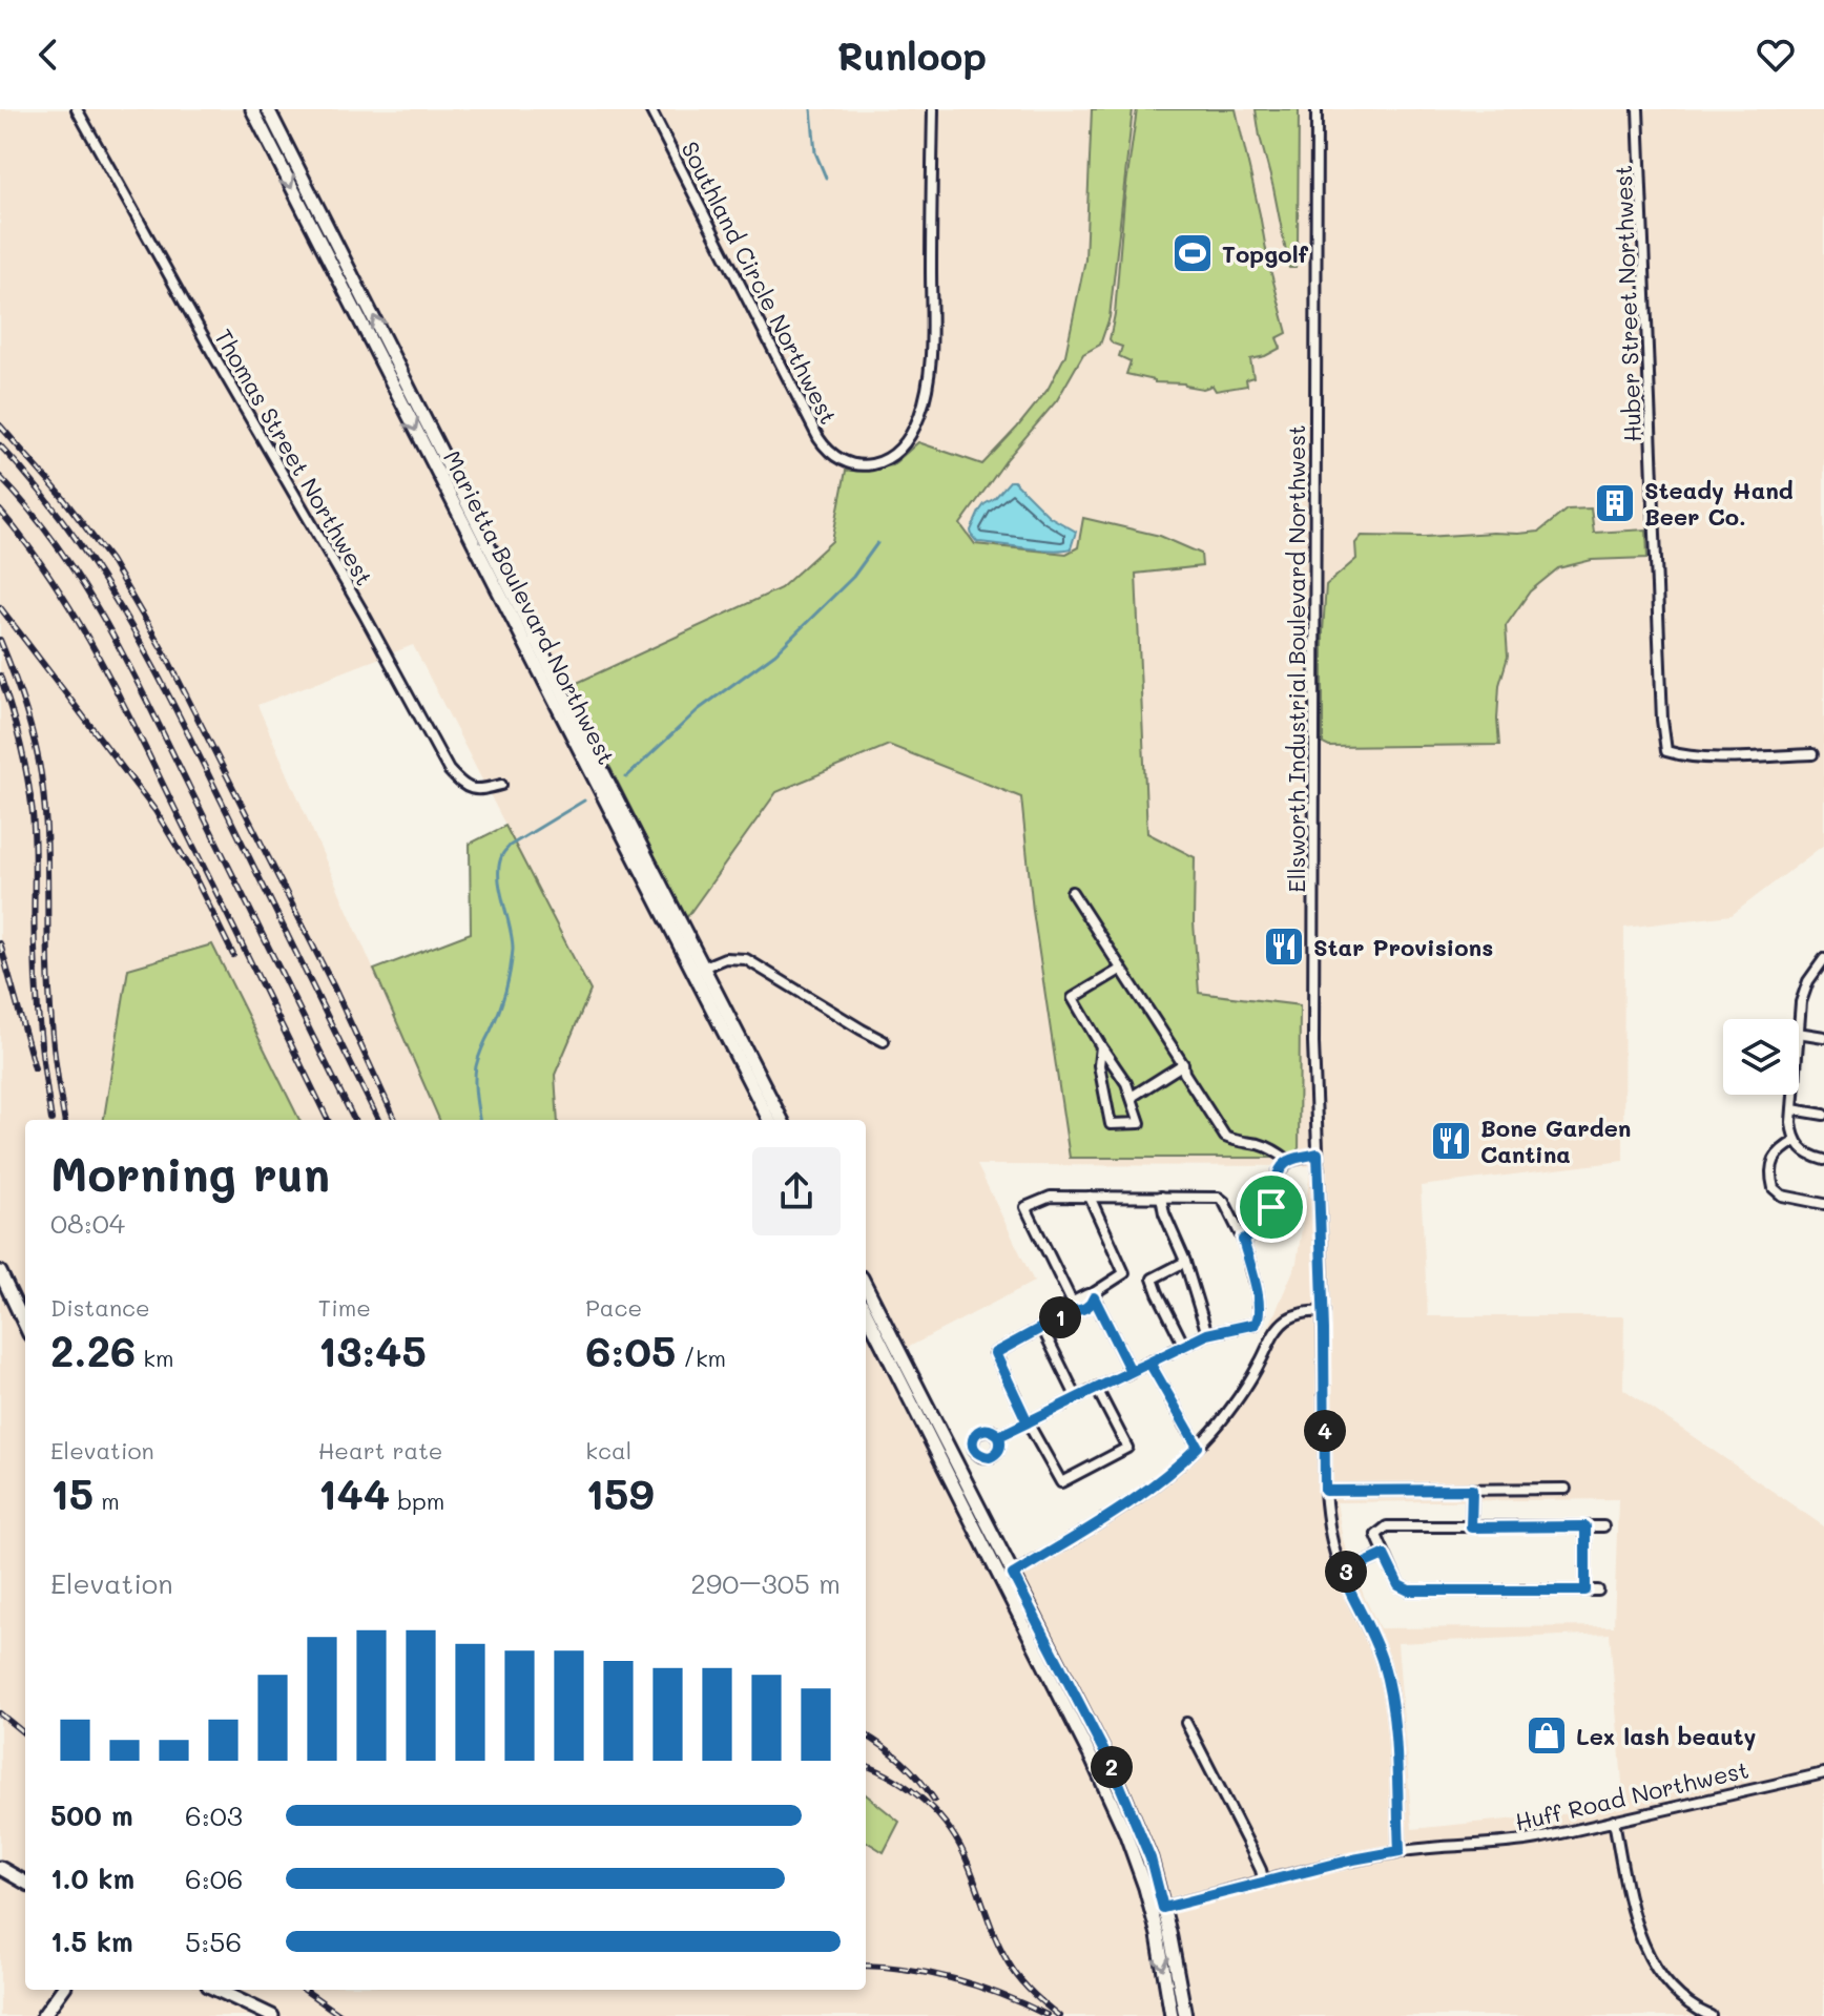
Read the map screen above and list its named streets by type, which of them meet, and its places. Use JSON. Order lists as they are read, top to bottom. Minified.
{"streets":{"main road":["Marietta Boulevard Northwest"],"street":["Southland Circle Northwest","Huber Street Northwest","Thomas Street Northwest","Ellsworth Industrial Boulevard Northwest","Huff Road Northwest"]},"crossings":[["Ellsworth Industrial Boulevard Northwest","Huff Road Northwest"]],"places":{"sports":["Topgolf"],"building":["Steady Hand Beer Co."],"restaurant":["Star Provisions","Bone Garden Cantina"],"shop":["Lex lash beauty"]},"page":{"header":"Runloop","heading":["Morning run","08:04"],"stats":[["Distance","2.26 km"],["Time","13:45"],["Pace","6:05 /km"],["Elevation","15 m"],["Heart rate","144 bpm"],["kcal","159"]],"pins":["1","4","3","2"],"chart":["Elevation","290–305 m"],"list":[{"name":"500 m","note":"6:03"},{"name":"1.0 km","note":"6:06"},{"name":"1.5 km","note":"5:56"}]}}
